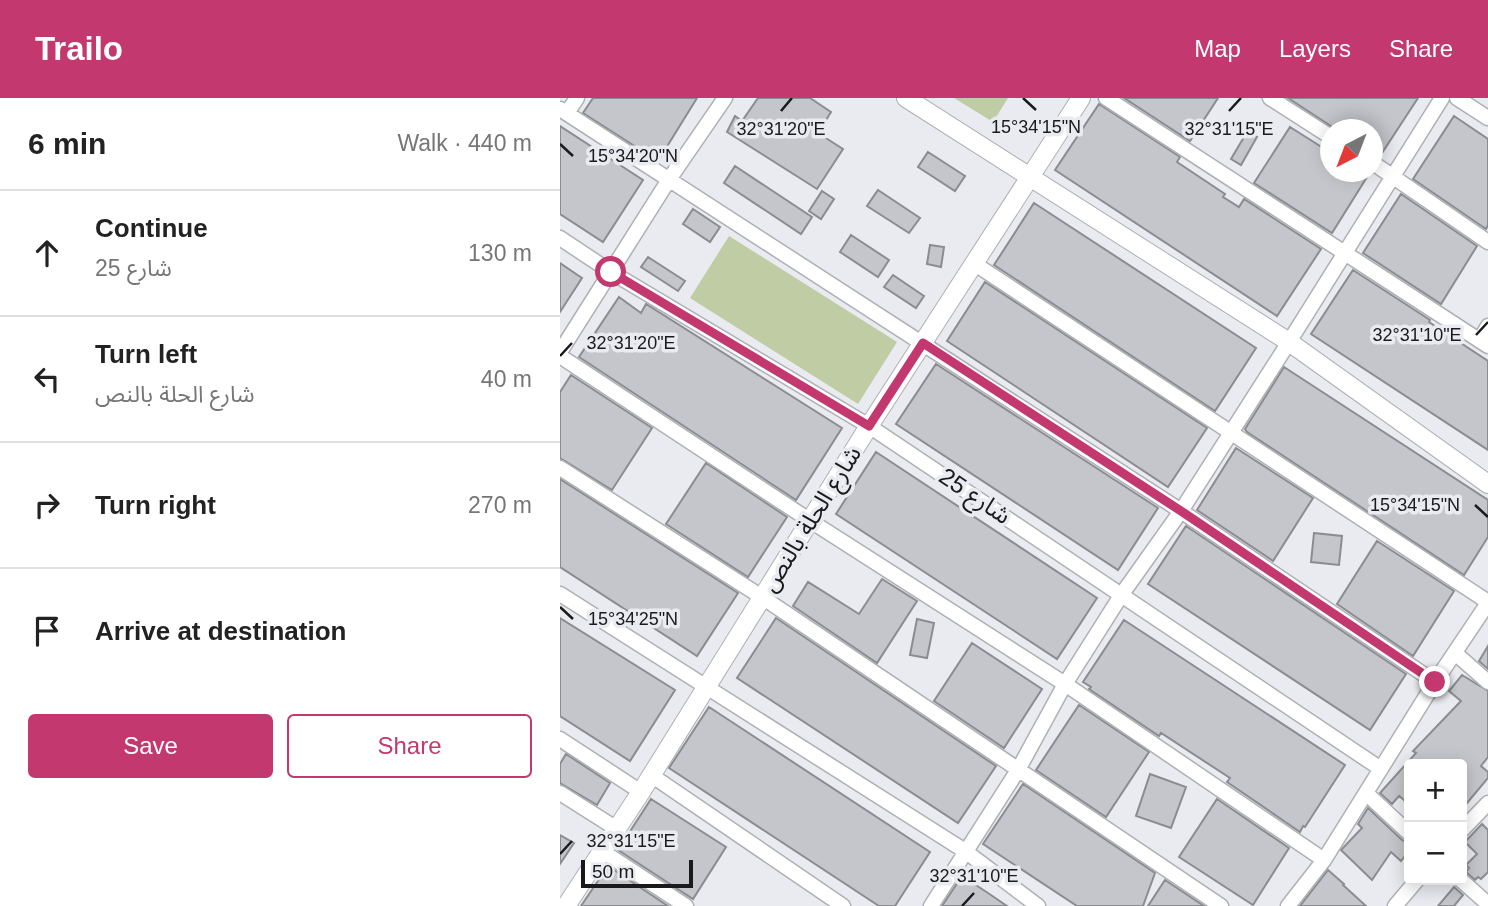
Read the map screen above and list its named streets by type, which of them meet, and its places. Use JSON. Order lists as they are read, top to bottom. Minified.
{"streets":{"street":["شارع 25","شارع الحلة بالنص"]},"crossings":[["شارع 25","شارع الحلة بالنص"]],"scale_bar":"50 m","north":"bottom left","page":{"header":"Trailo","nav":["Map","Layers","Share"],"heading":["6 min","Walk · 440 m"],"list":[["Continue","شارع 25","130 m"],["Turn left","شارع الحلة بالنص","40 m"],["Turn right","270 m"],"Arrive at destination"],"buttons":["Save","Share"],"map_buttons":["+","−"],"scale":"50 m"},"coordinates":["15°34'15\"N","32°31'20\"E","32°31'15\"E","15°34'20\"N","32°31'10\"E","15°34'25\"N"]}
